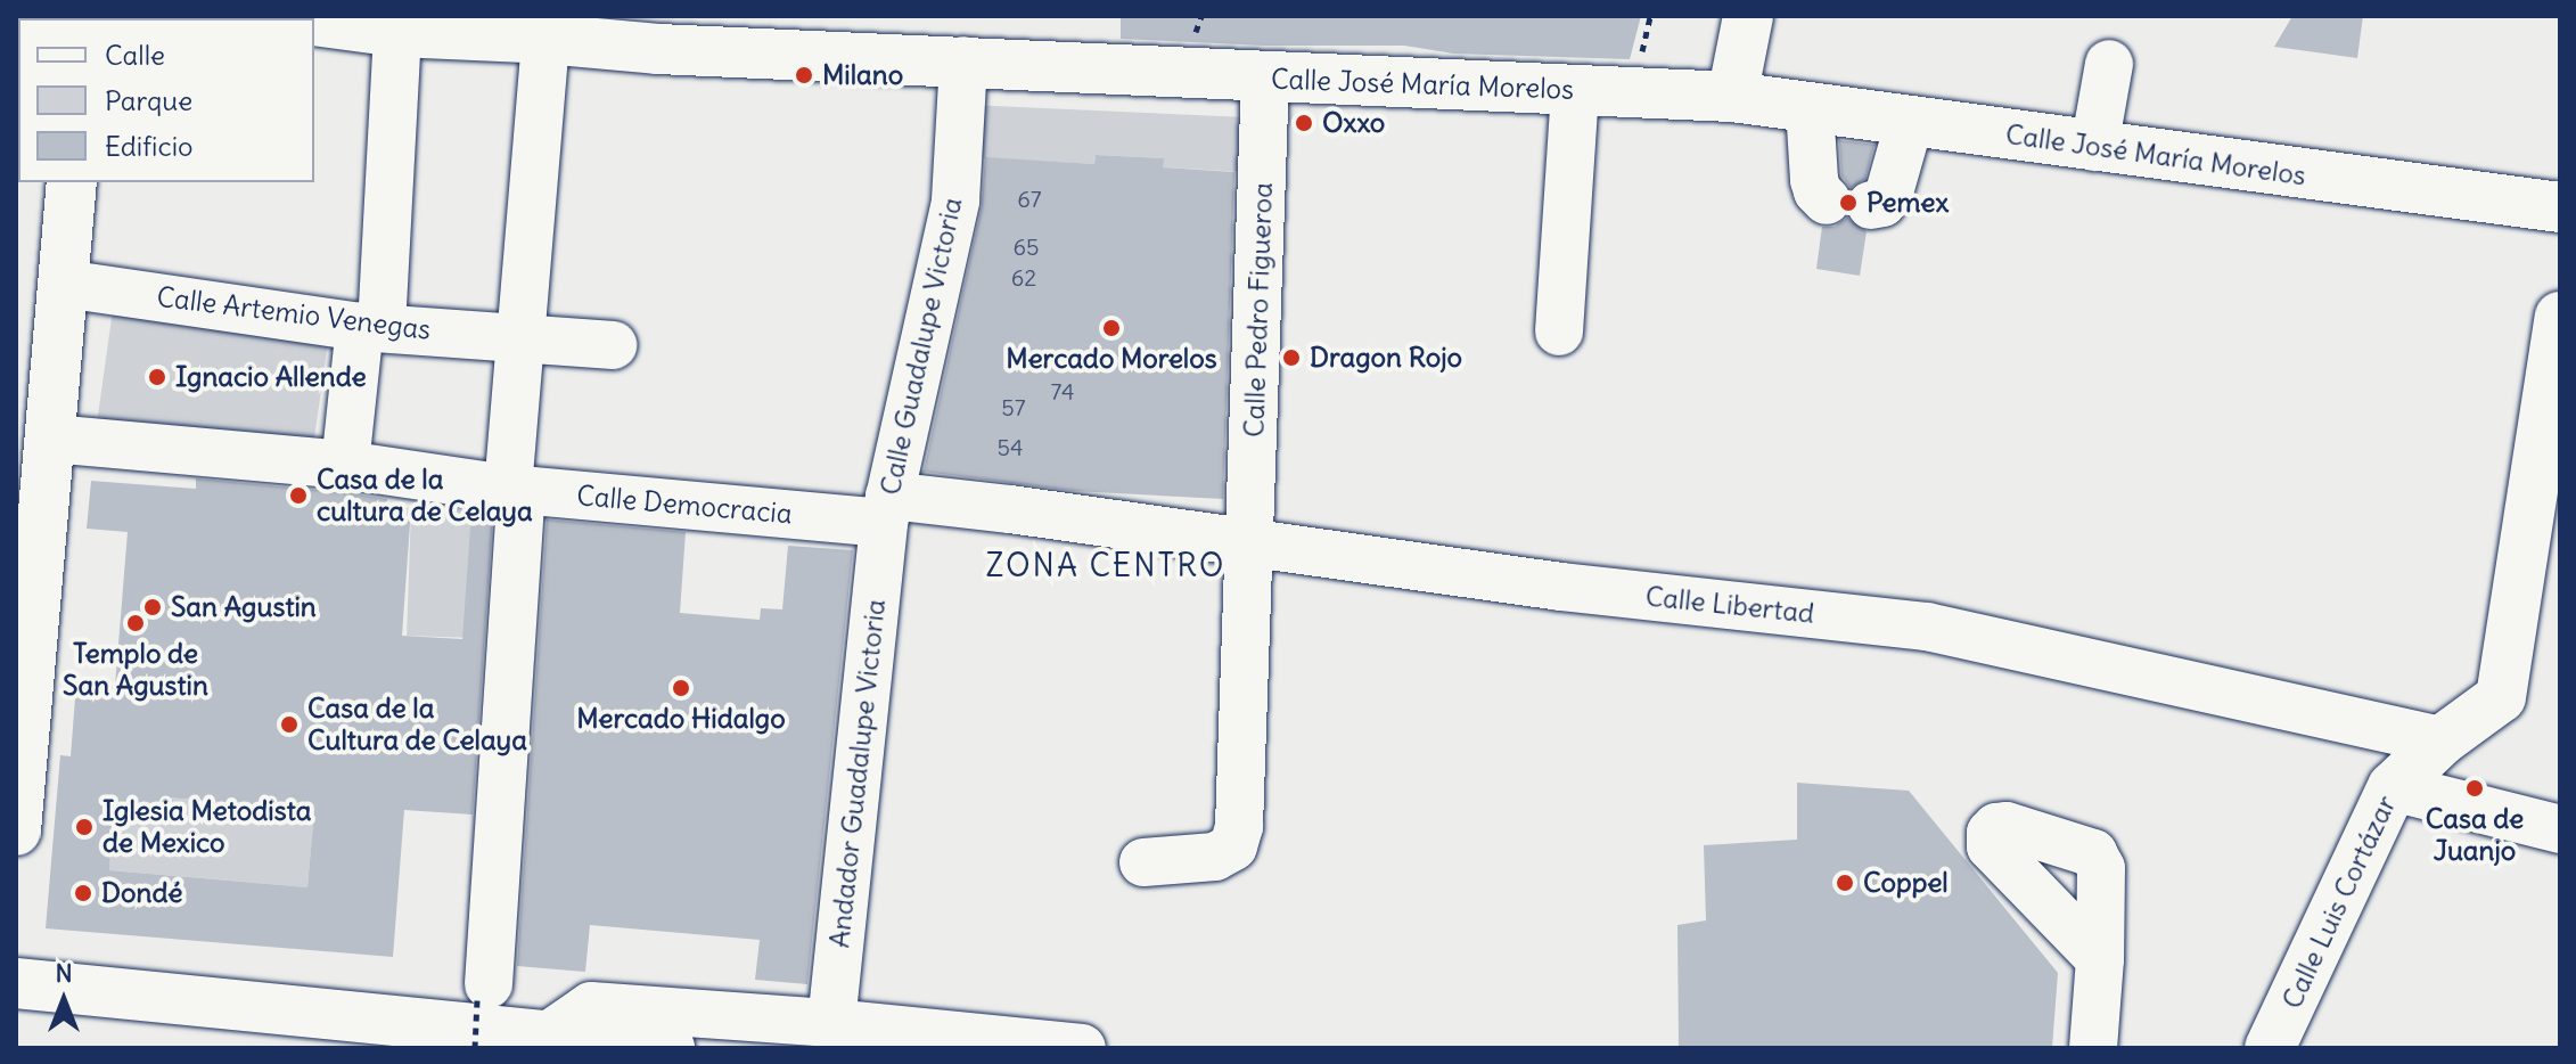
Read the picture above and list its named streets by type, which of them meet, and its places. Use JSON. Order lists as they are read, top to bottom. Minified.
{"streets":{"main road":["Calle José María Morelos","Calle Luis Cortázar"],"street":["Calle Pedro Figueroa","Calle Artemio Venegas","Calle Guadalupe Victoria","Calle Democracia","Calle Libertad","Andador Guadalupe Victoria"]},"crossings":[["Calle José María Morelos","Calle Pedro Figueroa"],["Calle José María Morelos","Calle Guadalupe Victoria"],["Calle Pedro Figueroa","Calle Libertad"],["Calle Guadalupe Victoria","Calle Democracia"],["Calle Guadalupe Victoria","Andador Guadalupe Victoria"],["Calle Democracia","Calle Libertad"],["Calle Democracia","Andador Guadalupe Victoria"],["Calle Libertad","Calle Luis Cortázar"]],"districts":["ZONA CENTRO"],"places":["Milano","Oxxo","Pemex","Mercado Morelos","Dragon Rojo","Ignacio Allende","Casa de la cultura de Celaya","San Agustin","Templo de San Agustin","Mercado Hidalgo","Casa de la Cultura de Celaya","Casa de Juanjo","Iglesia Metodista de Mexico","Coppel","Dondé"],"house_numbers":["67","65","62","74","57","54"],"legend":["Calle","Parque","Edificio"],"north":"top"}
